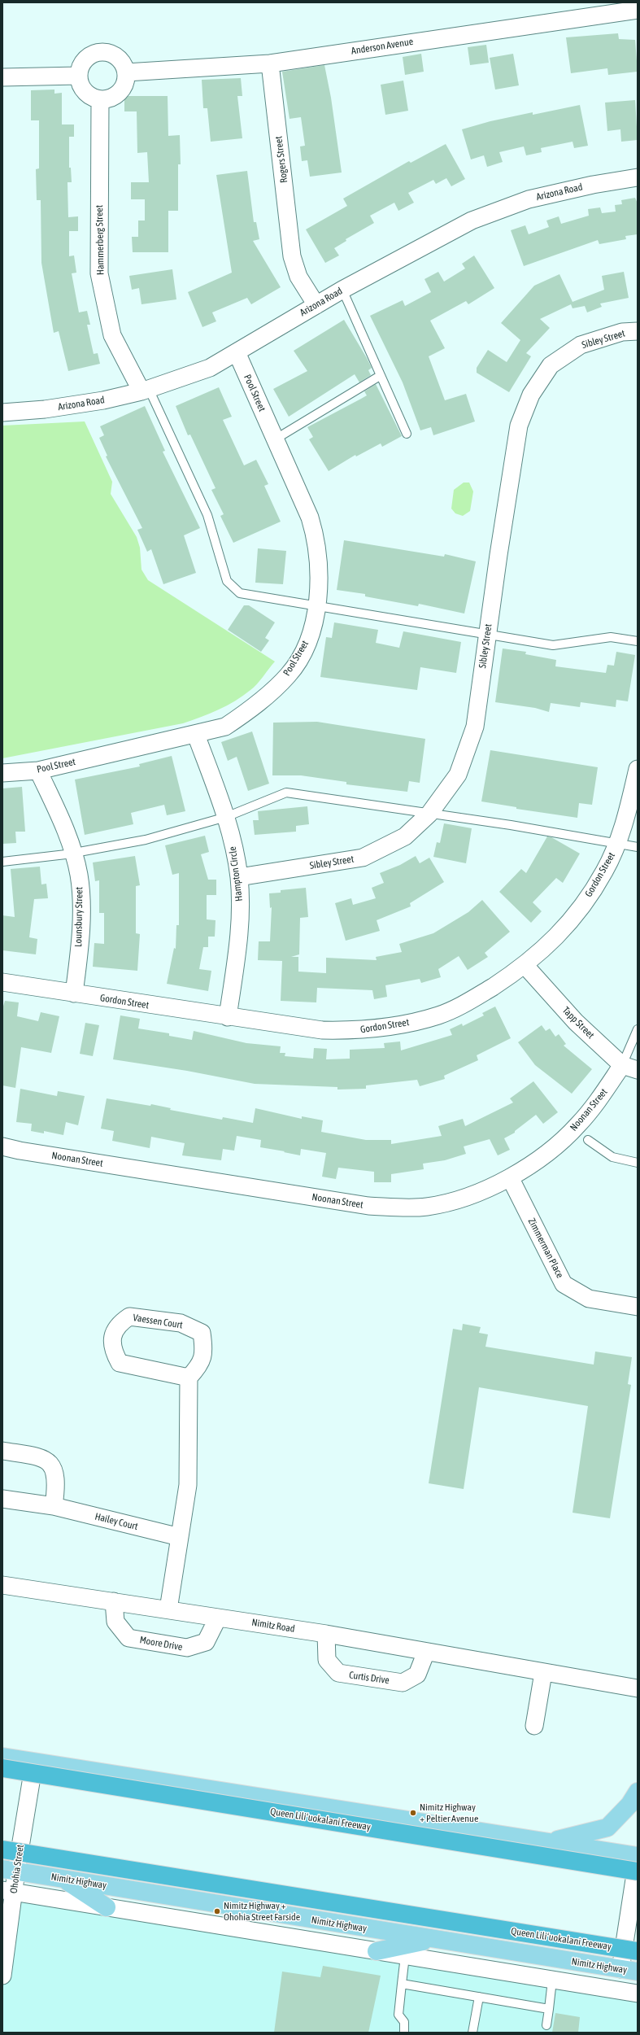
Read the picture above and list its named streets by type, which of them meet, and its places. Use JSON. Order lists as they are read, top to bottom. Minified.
{"streets":{"highway":["Queen Liliʻuokalani Freeway"],"main road":["Nimitz Highway"],"street":["Anderson Avenue","Rogers Street","Arizona Road","Hammerberg Street","Sibley Street","Pool Street","Hampton Circle","Gordon Street","Lounsbury Street","Tapp Street","Noonan Street","Zimmerman Place","Vaessen Court","Hailey Court","Nimitz Road","Moore Drive","Curtis Drive","Ohohia Street"]},"crossings":[["Anderson Avenue","Rogers Street"],["Anderson Avenue","Hammerberg Street"],["Rogers Street","Arizona Road"],["Arizona Road","Hammerberg Street"],["Arizona Road","Pool Street"],["Sibley Street","Hampton Circle"],["Pool Street","Hampton Circle"],["Pool Street","Lounsbury Street"],["Hampton Circle","Gordon Street"],["Gordon Street","Lounsbury Street"],["Gordon Street","Tapp Street"],["Tapp Street","Noonan Street"],["Noonan Street","Zimmerman Place"],["Nimitz Road","Moore Drive"],["Nimitz Road","Curtis Drive"],["Ohohia Street","Nimitz Highway"]],"places":["Nimitz Highway + Peltier Avenue","Nimitz Highway + Ohohia Street Farside"]}
